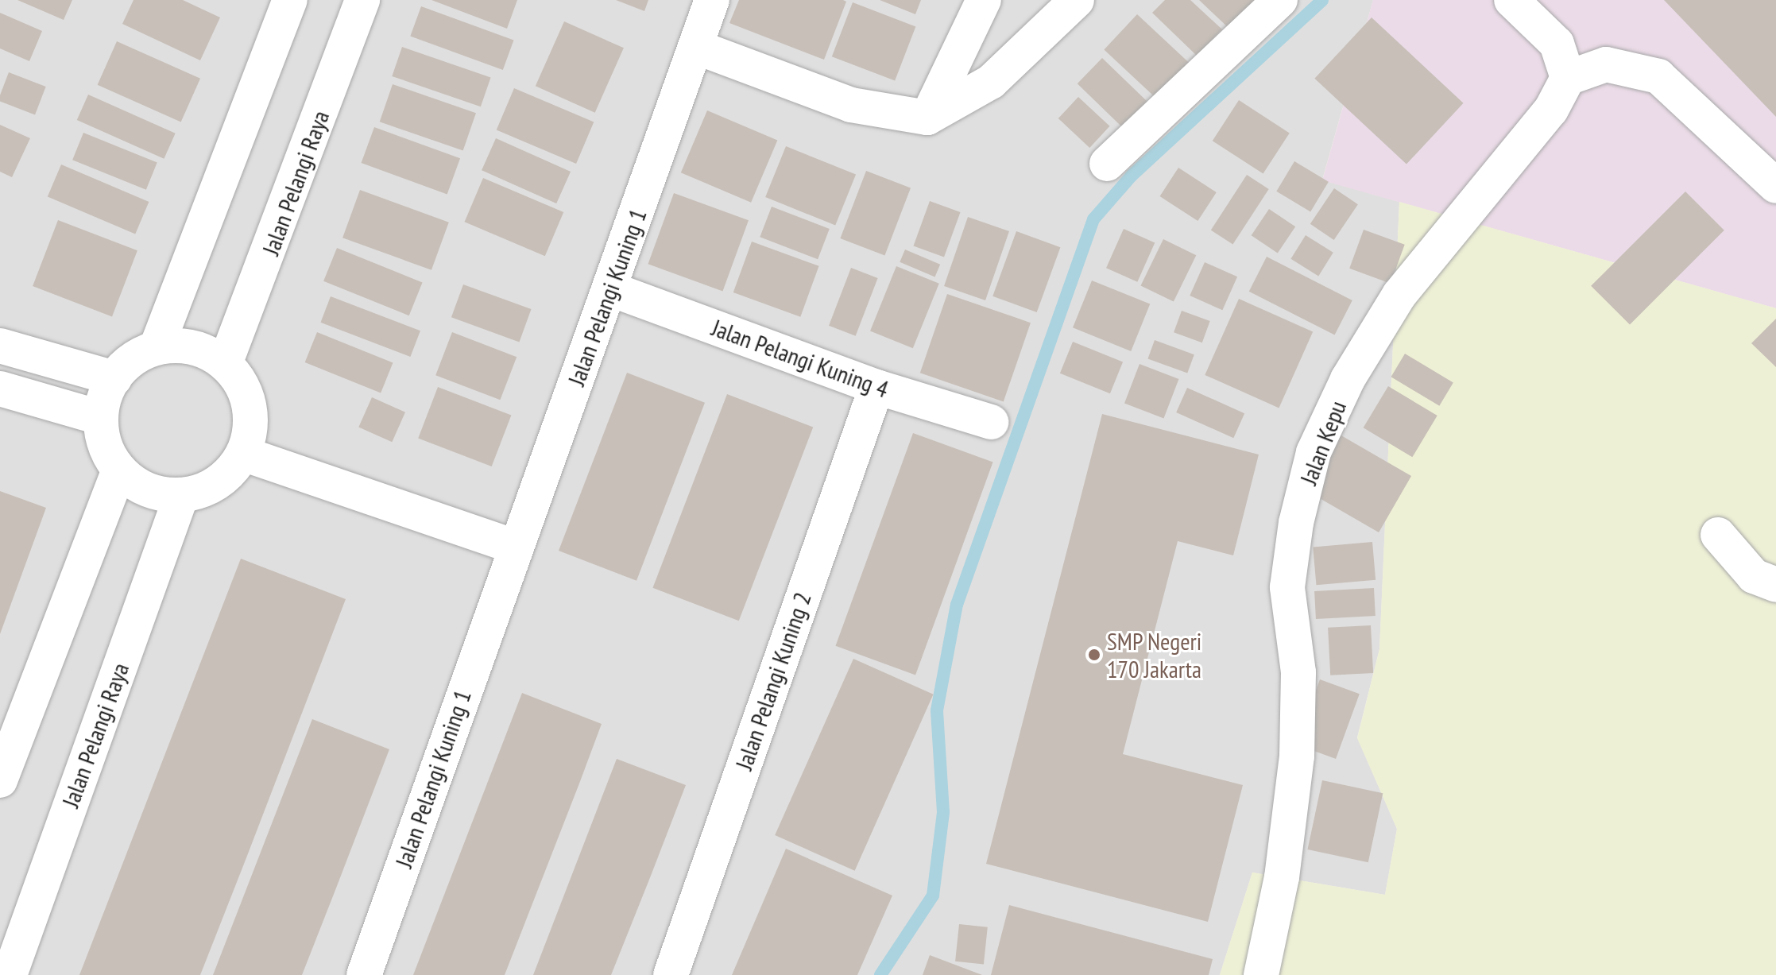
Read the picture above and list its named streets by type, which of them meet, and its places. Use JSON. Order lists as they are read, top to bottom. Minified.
{"streets":{"street":["Jalan Pelangi Raya","Jalan Pelangi Kuning 1","Jalan Pelangi Kuning 4","Jalan Kepu","Jalan Pelangi Kuning 2"]},"crossings":[["Jalan Pelangi Kuning 1","Jalan Pelangi Kuning 4"],["Jalan Pelangi Kuning 4","Jalan Pelangi Kuning 2"]],"places":["SMP Negeri 170 Jakarta"]}
